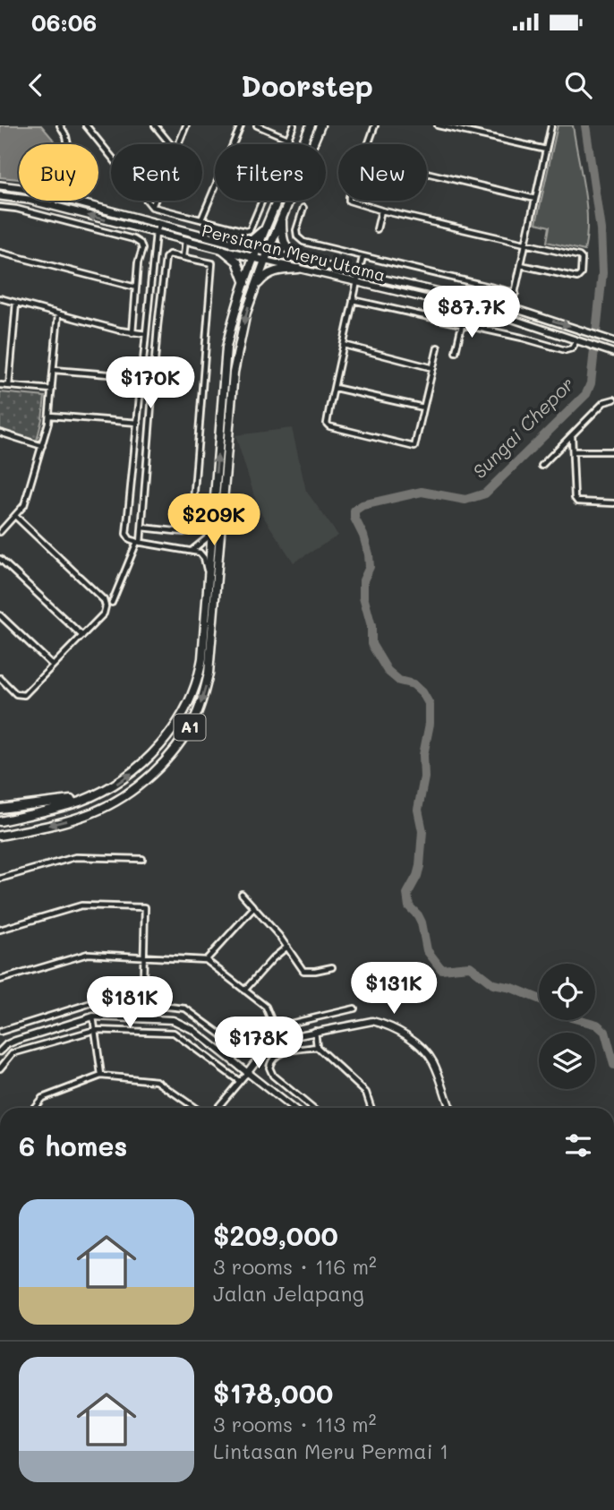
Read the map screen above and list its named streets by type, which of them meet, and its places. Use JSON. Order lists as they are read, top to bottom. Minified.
{"streets":{"main road":["Persiaran Meru Utama","A1"]},"crossings":[["Persiaran Meru Utama","A1"]],"water":["Sungai Chepor"],"page":{"status":"06:06","header":"Doorstep","chip":["Buy","Rent","Filters","New"],"price":["$87.7K","$170K","$209K","$131K","$181K","$178K"],"heading":"6 homes","list":[{"name":"$209,000","note":"3 rooms · 116 m² · Jalan Jelapang"},{"name":"$178,000","note":"3 rooms · 113 m² · Lintasan Meru Permai 1"}]}}
